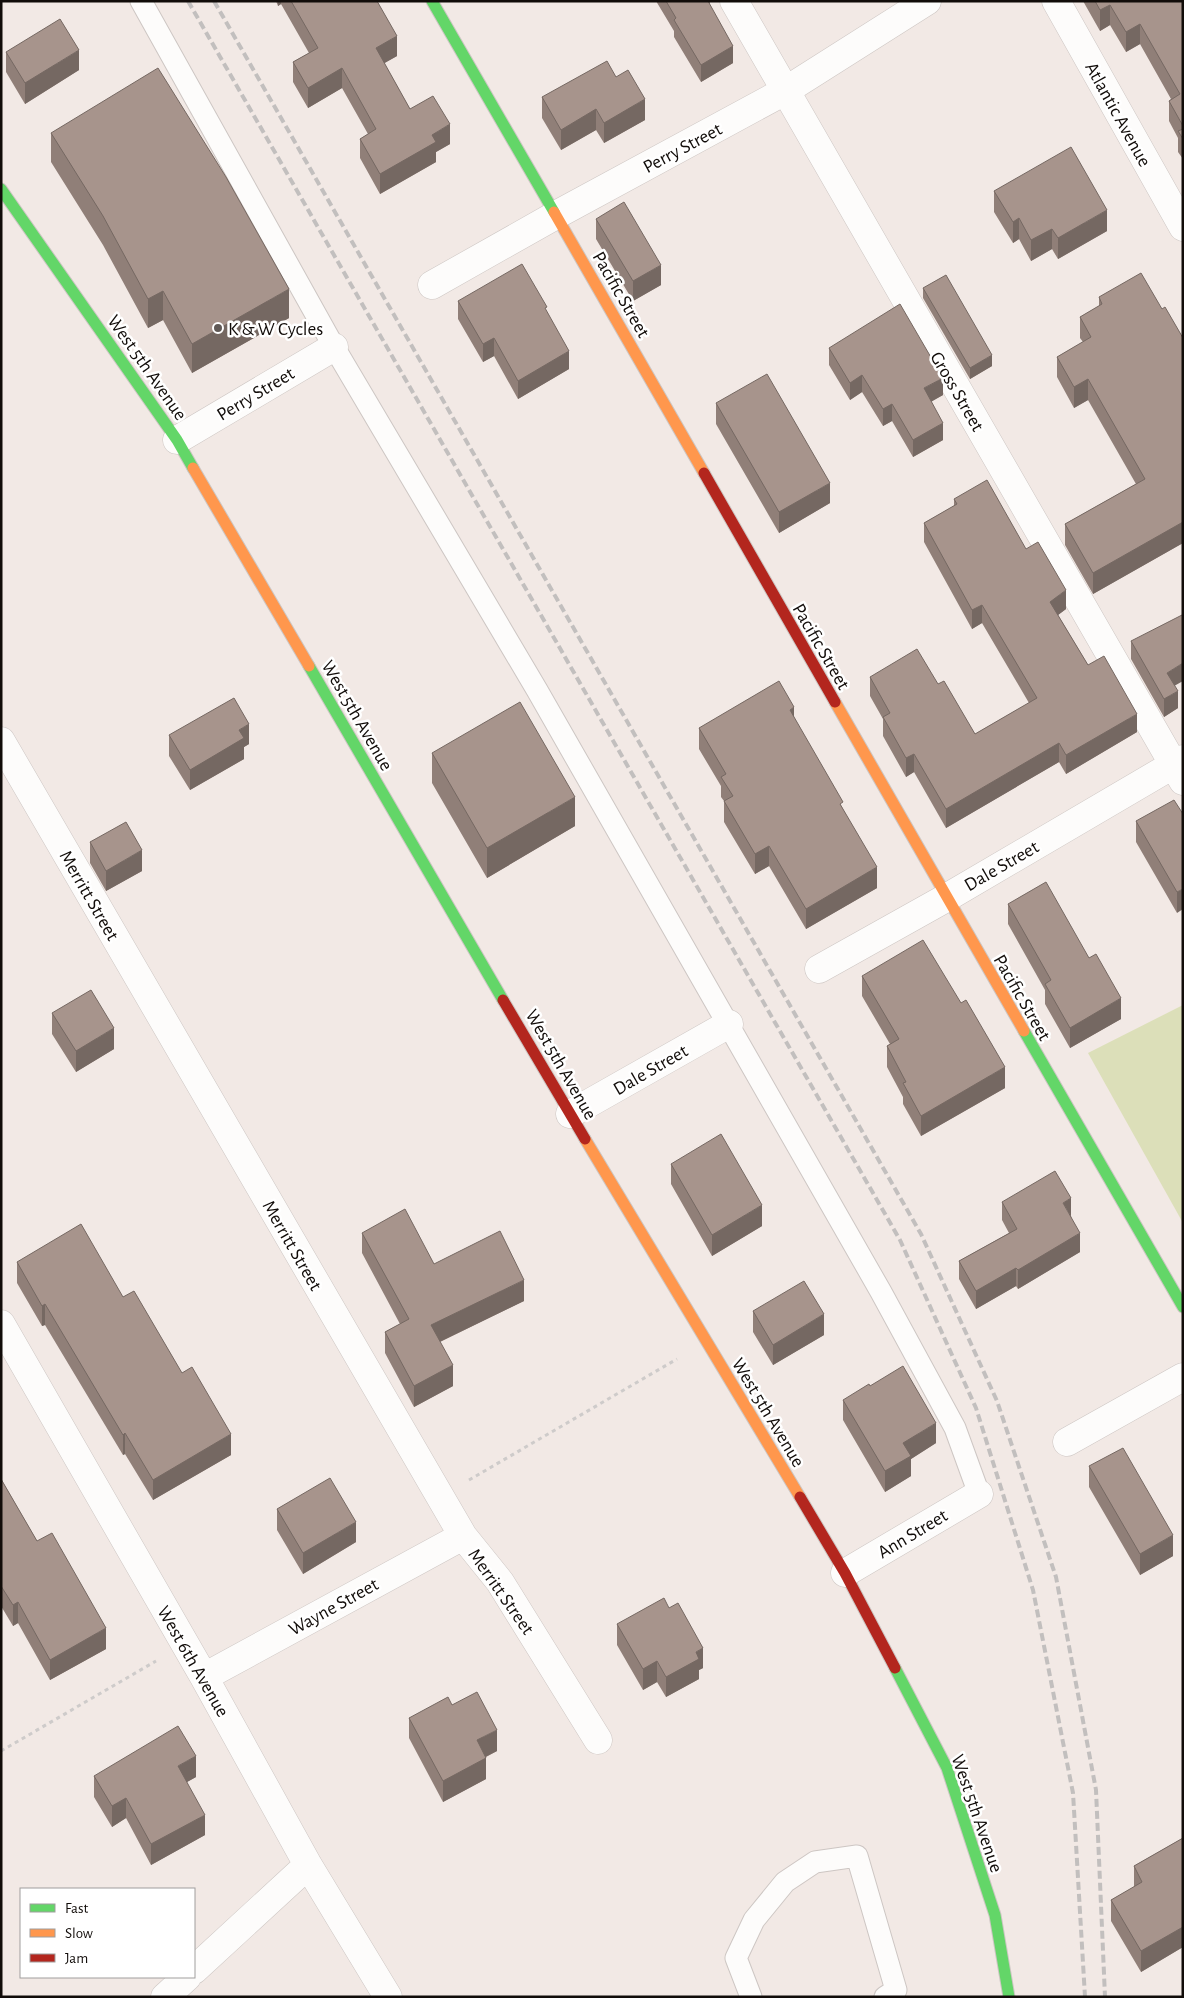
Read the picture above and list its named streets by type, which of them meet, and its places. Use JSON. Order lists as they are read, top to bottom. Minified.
{"streets":{"main road":["Pacific Street","West 5th Avenue"],"street":["Atlantic Avenue","Perry Street","Gross Street","Dale Street","Merritt Street","Ann Street","Wayne Street","West 6th Avenue"]},"crossings":[["Perry Street","Pacific Street"],["Perry Street","West 5th Avenue"],["Perry Street","Gross Street"],["Pacific Street","Dale Street"],["West 5th Avenue","Dale Street"],["West 5th Avenue","Ann Street"],["Gross Street","Dale Street"],["Merritt Street","Wayne Street"],["Wayne Street","West 6th Avenue"]],"places":["K & W Cycles"],"legend":["Fast","Slow","Jam"]}
